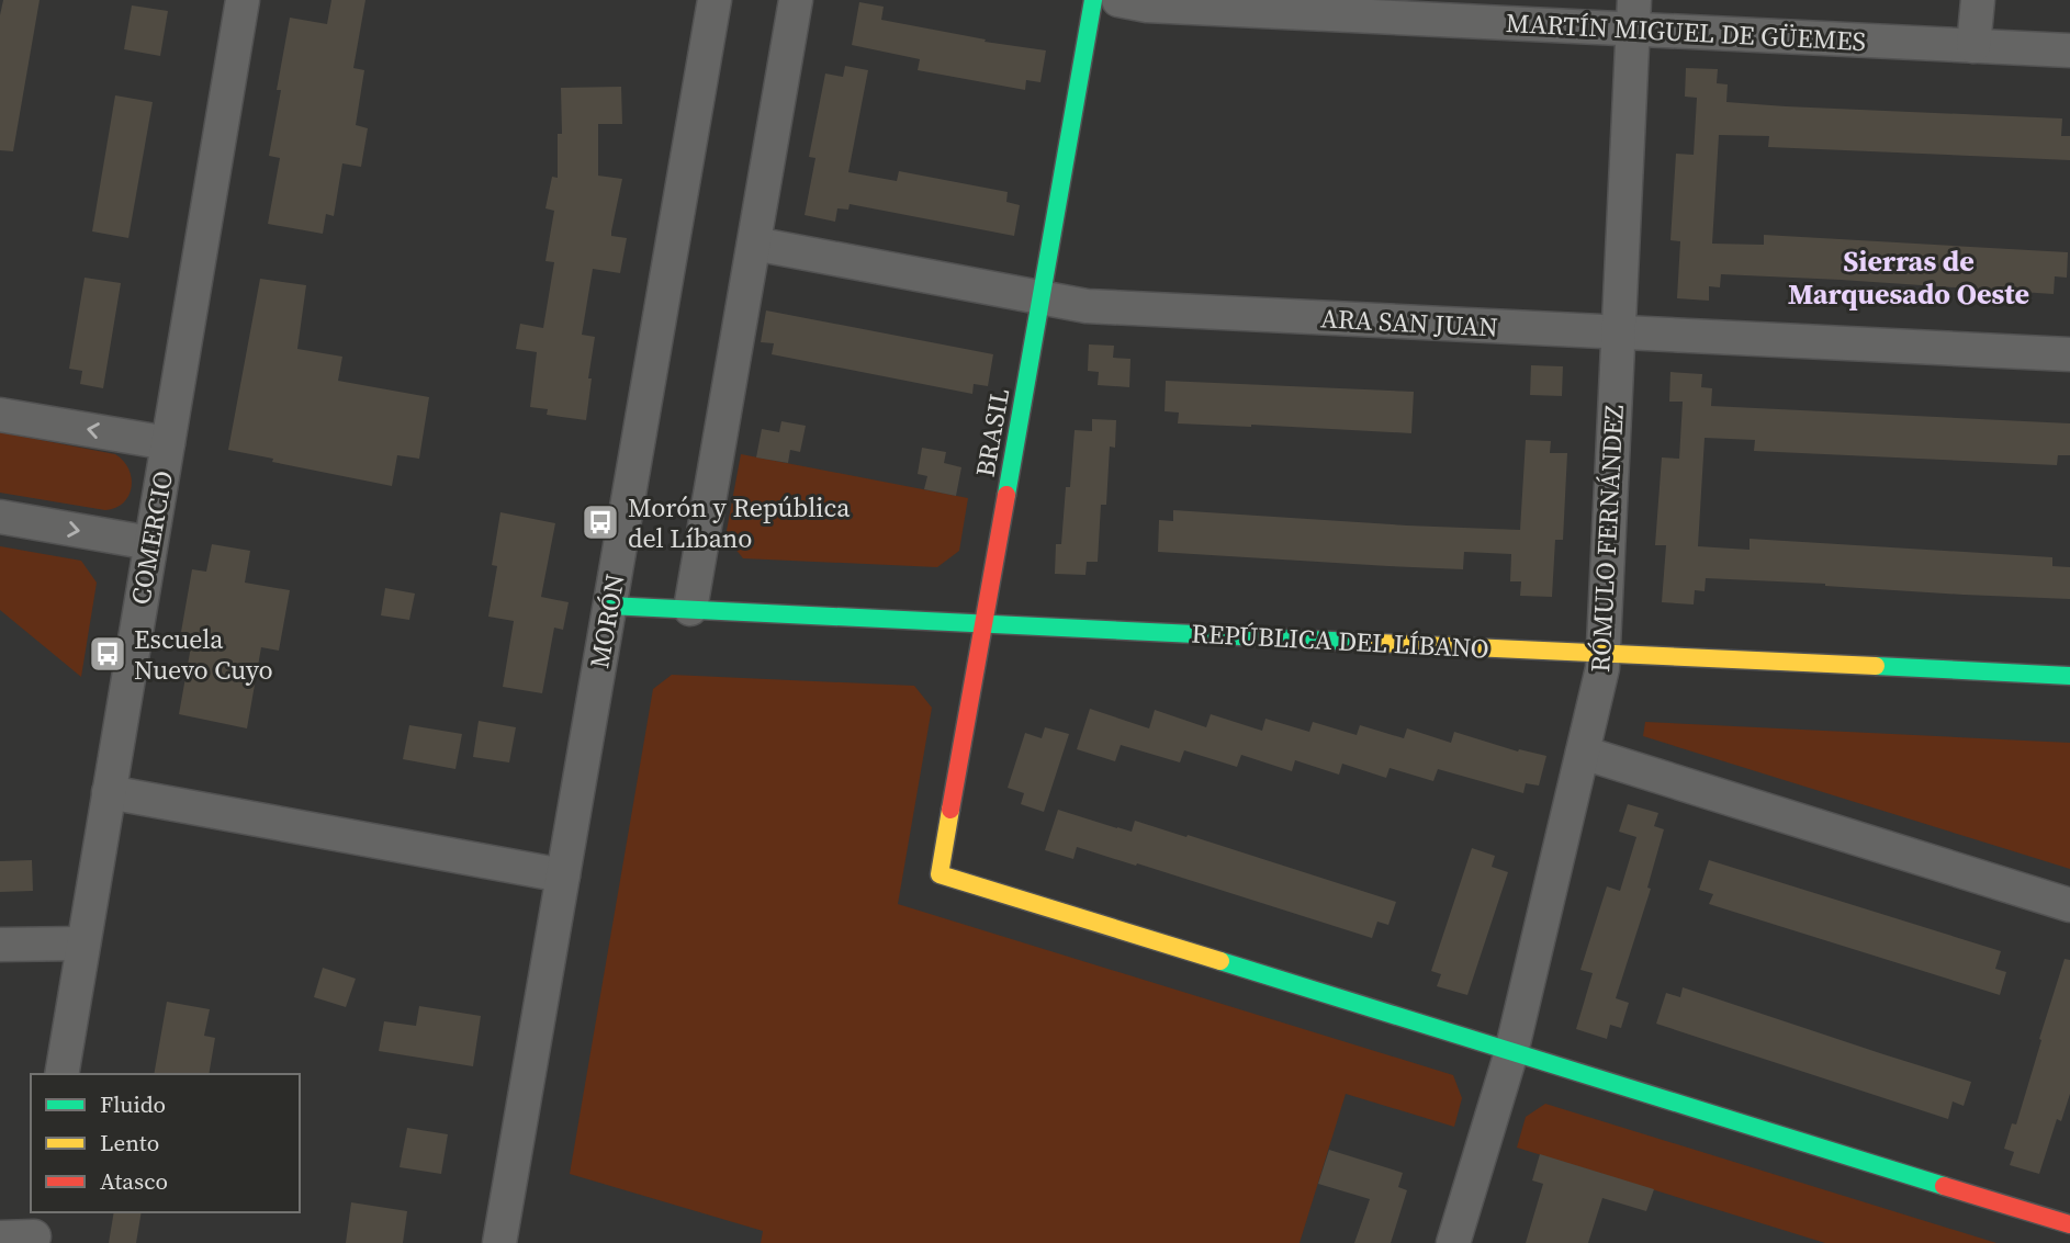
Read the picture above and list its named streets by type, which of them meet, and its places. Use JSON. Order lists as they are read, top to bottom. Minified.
{"streets":{"street":["MARTÍN MIGUEL DE GÜEMES","ARA SAN JUAN","BRASIL","COMERCIO","RÓMULO FERNÁNDEZ","MORÓN","REPÚBLICA DEL LÍBANO"]},"crossings":[["MARTÍN MIGUEL DE GÜEMES","RÓMULO FERNÁNDEZ"],["ARA SAN JUAN","BRASIL"],["ARA SAN JUAN","RÓMULO FERNÁNDEZ"],["BRASIL","RÓMULO FERNÁNDEZ"],["BRASIL","REPÚBLICA DEL LÍBANO"],["RÓMULO FERNÁNDEZ","REPÚBLICA DEL LÍBANO"],["MORÓN","REPÚBLICA DEL LÍBANO"]],"districts":["Sierras de Marquesado Oeste"],"places":{"bus stop":["Morón y República del Líbano","Escuela Nuevo Cuyo"]},"legend":["Fluido","Lento","Atasco"]}
